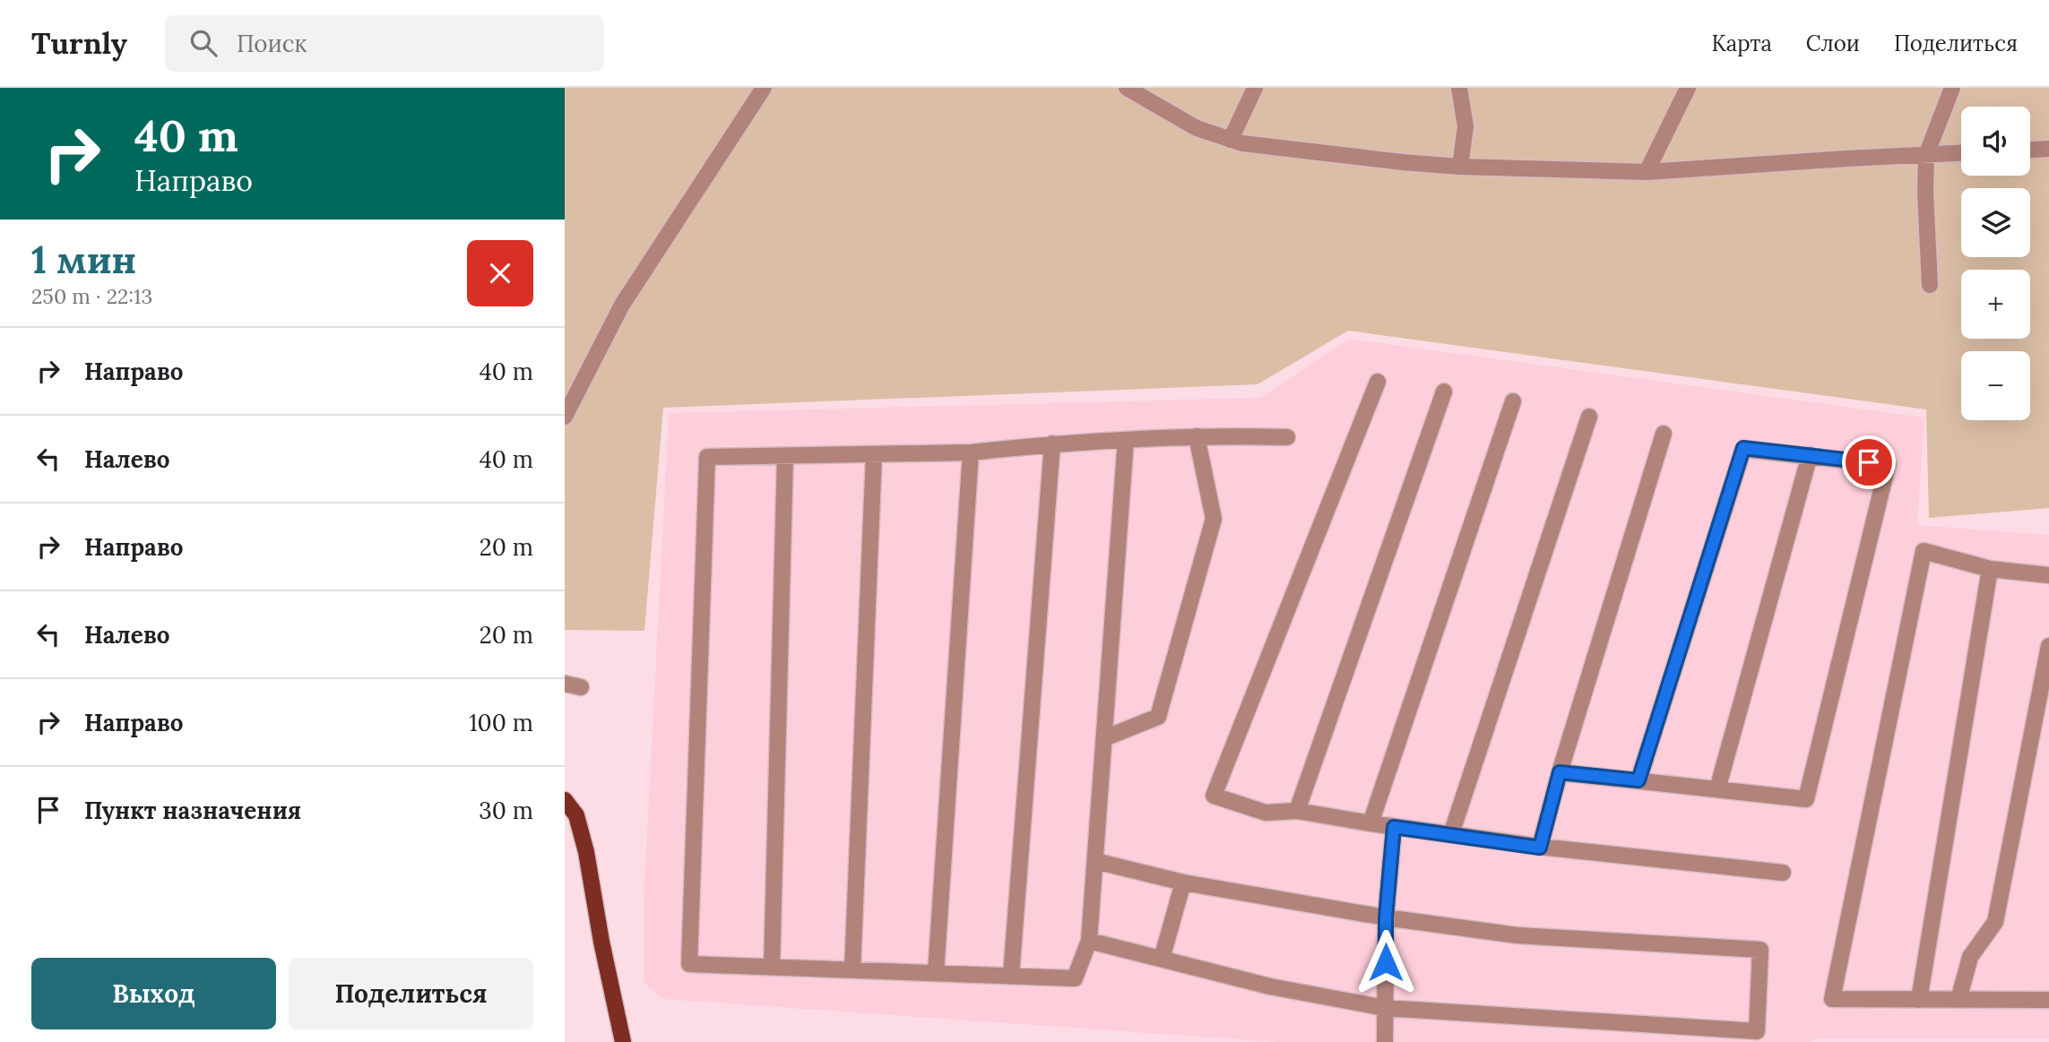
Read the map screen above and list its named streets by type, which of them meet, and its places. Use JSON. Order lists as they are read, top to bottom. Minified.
{"page":{"header":"Turnly","search":"Поиск","nav":["Карта","Слои","Поделиться"],"turn":["40 m","Направо"],"map_buttons":["+","−"],"heading":["1 мин","250 m · 22:13"],"list":[{"name":"Направо","value":"40 m"},{"name":"Налево","value":"40 m"},{"name":"Направо","value":"20 m"},{"name":"Налево","value":"20 m"},{"name":"Направо","value":"100 m"},{"name":"Пункт назначения","value":"30 m"}],"buttons":["Выход","Поделиться"]}}
